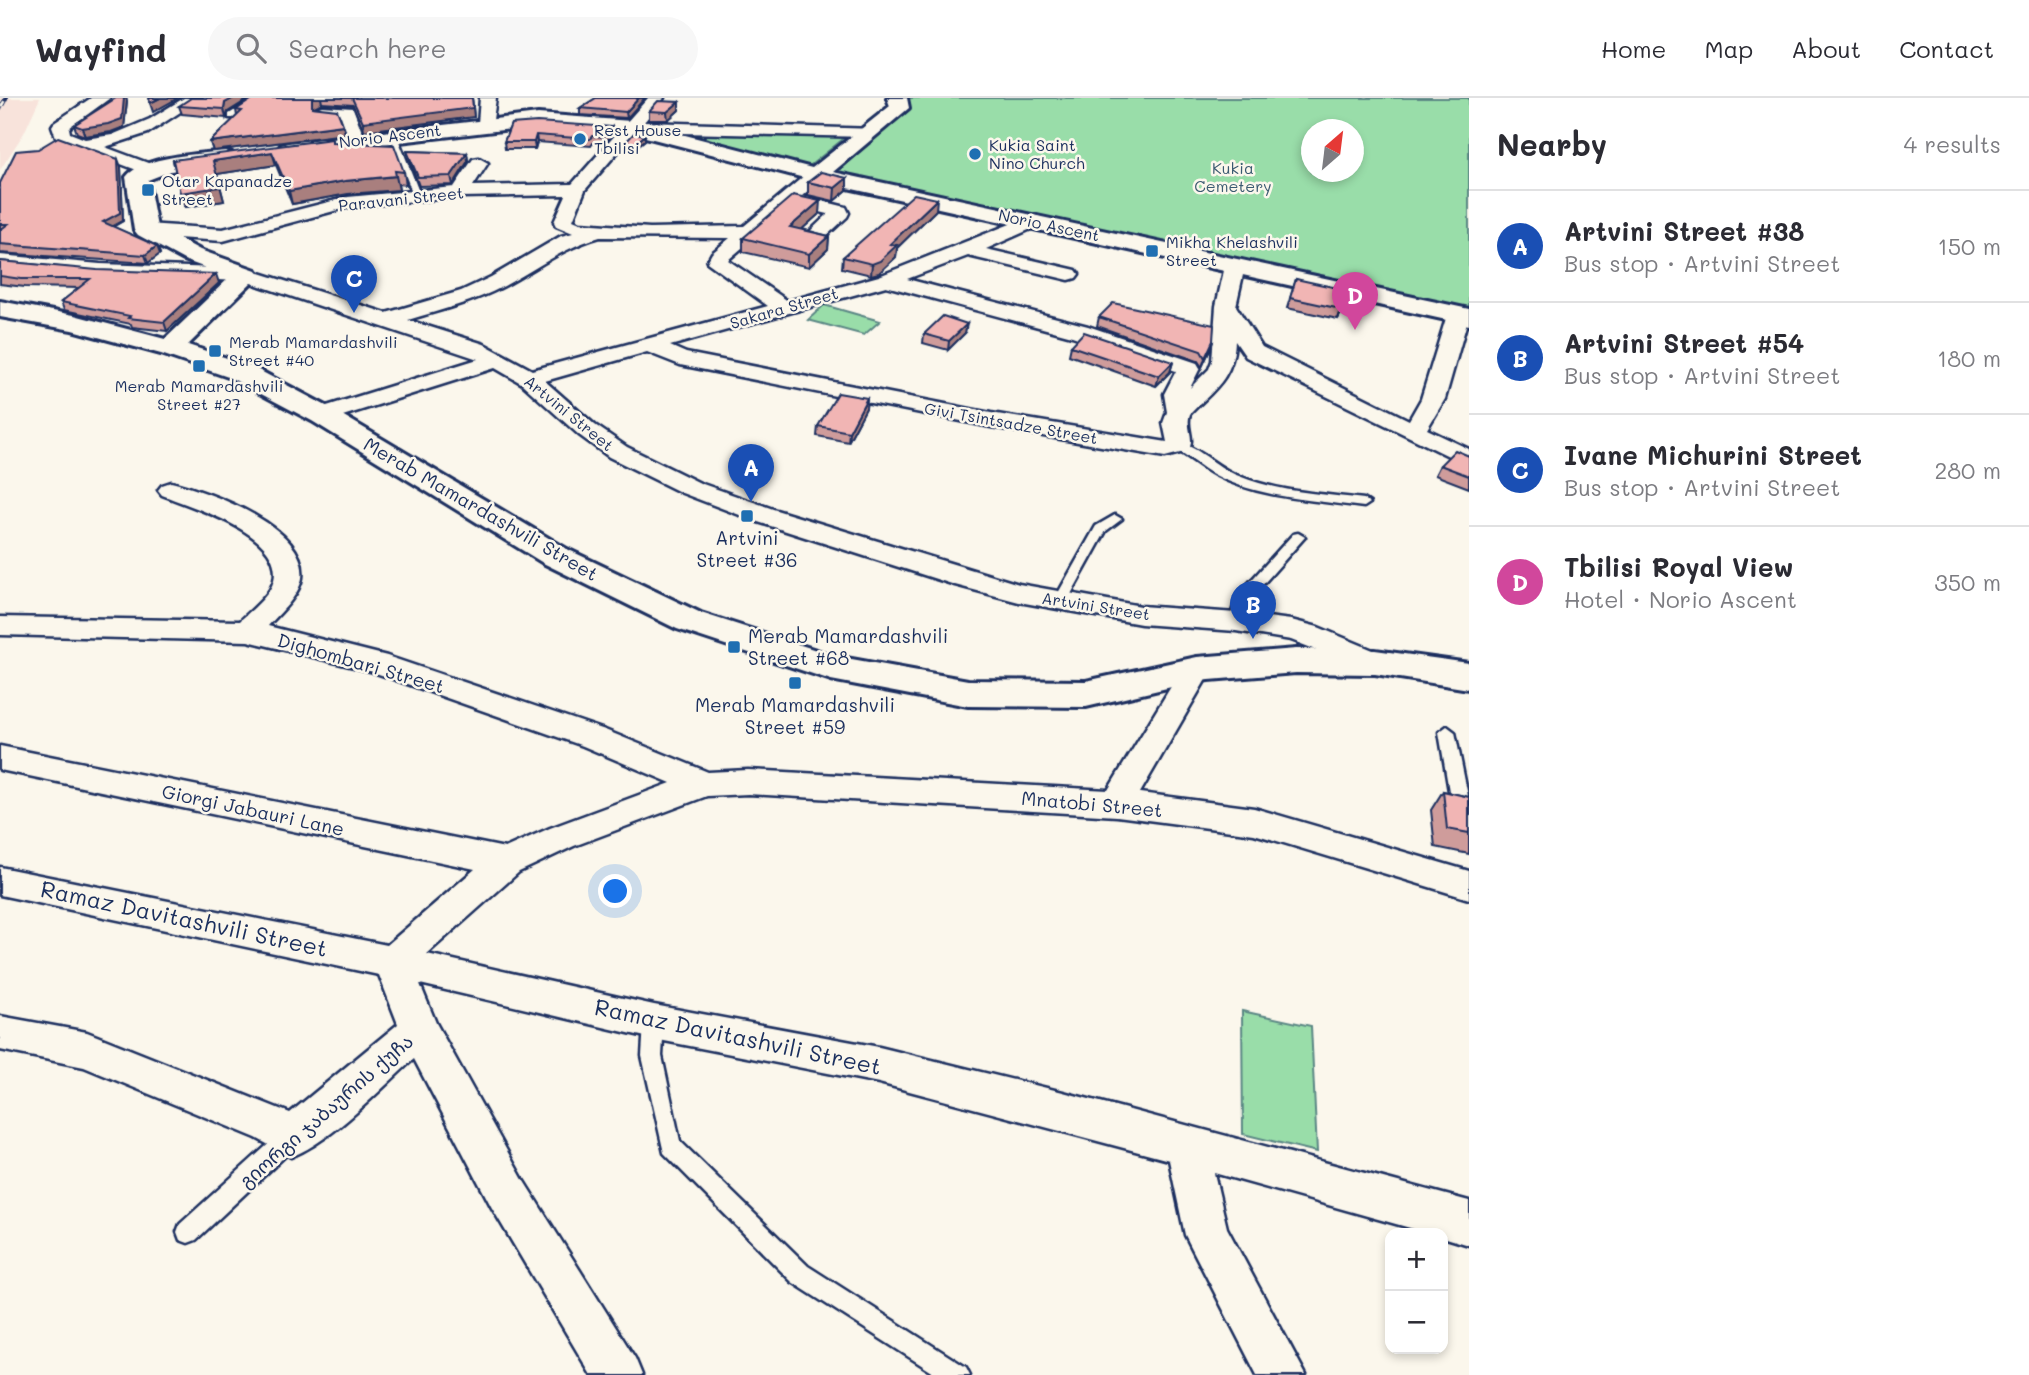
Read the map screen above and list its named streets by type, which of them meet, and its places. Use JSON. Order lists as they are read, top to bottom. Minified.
{"streets":{"street":["Norio Ascent","Paravani Street","Sakara Street","Artvini Street","Givi Tsintsadze Street","Merab Mamardashvili Street","Dighombari Street","Mnatobi Street","Giorgi Jabauri Lane","Ramaz Davitashvili Street","გიორგი ჯაბაურის ქუჩა"]},"crossings":[["Norio Ascent","Sakara Street"],["Sakara Street","Artvini Street"],["Sakara Street","Givi Tsintsadze Street"],["Artvini Street","Merab Mamardashvili Street"],["Dighombari Street","Mnatobi Street"],["Ramaz Davitashvili Street","გიორგი ჯაბაურის ქუჩა"]],"parks":["Kukia Cemetery"],"places":{"other":["Rest House Tbilisi","Kukia Saint Nino Church"],"transit":["Otar Kapanadze Street","Mikha Khelashvili Street","Merab Mamardashvili Street #40","Merab Mamardashvili Street #27","Artvini Street #36","Merab Mamardashvili Street #68","Merab Mamardashvili Street #59"]},"north":"top right","page":{"header":"Wayfind","search":"Search here","nav":["Home","Map","About","Contact"],"heading":["Nearby","4 results"],"list":[{"mark":"A","name":"Artvini Street #38","note":"Bus stop · Artvini Street","value":"150 m"},{"mark":"B","name":"Artvini Street #54","note":"Bus stop · Artvini Street","value":"180 m"},{"mark":"C","name":"Ivane Michurini Street","note":"Bus stop · Artvini Street","value":"280 m"},{"mark":"D","name":"Tbilisi Royal View","note":"Hotel · Norio Ascent","value":"350 m"}],"pins":["C","D","A","B"],"map_buttons":["+","−"]}}
